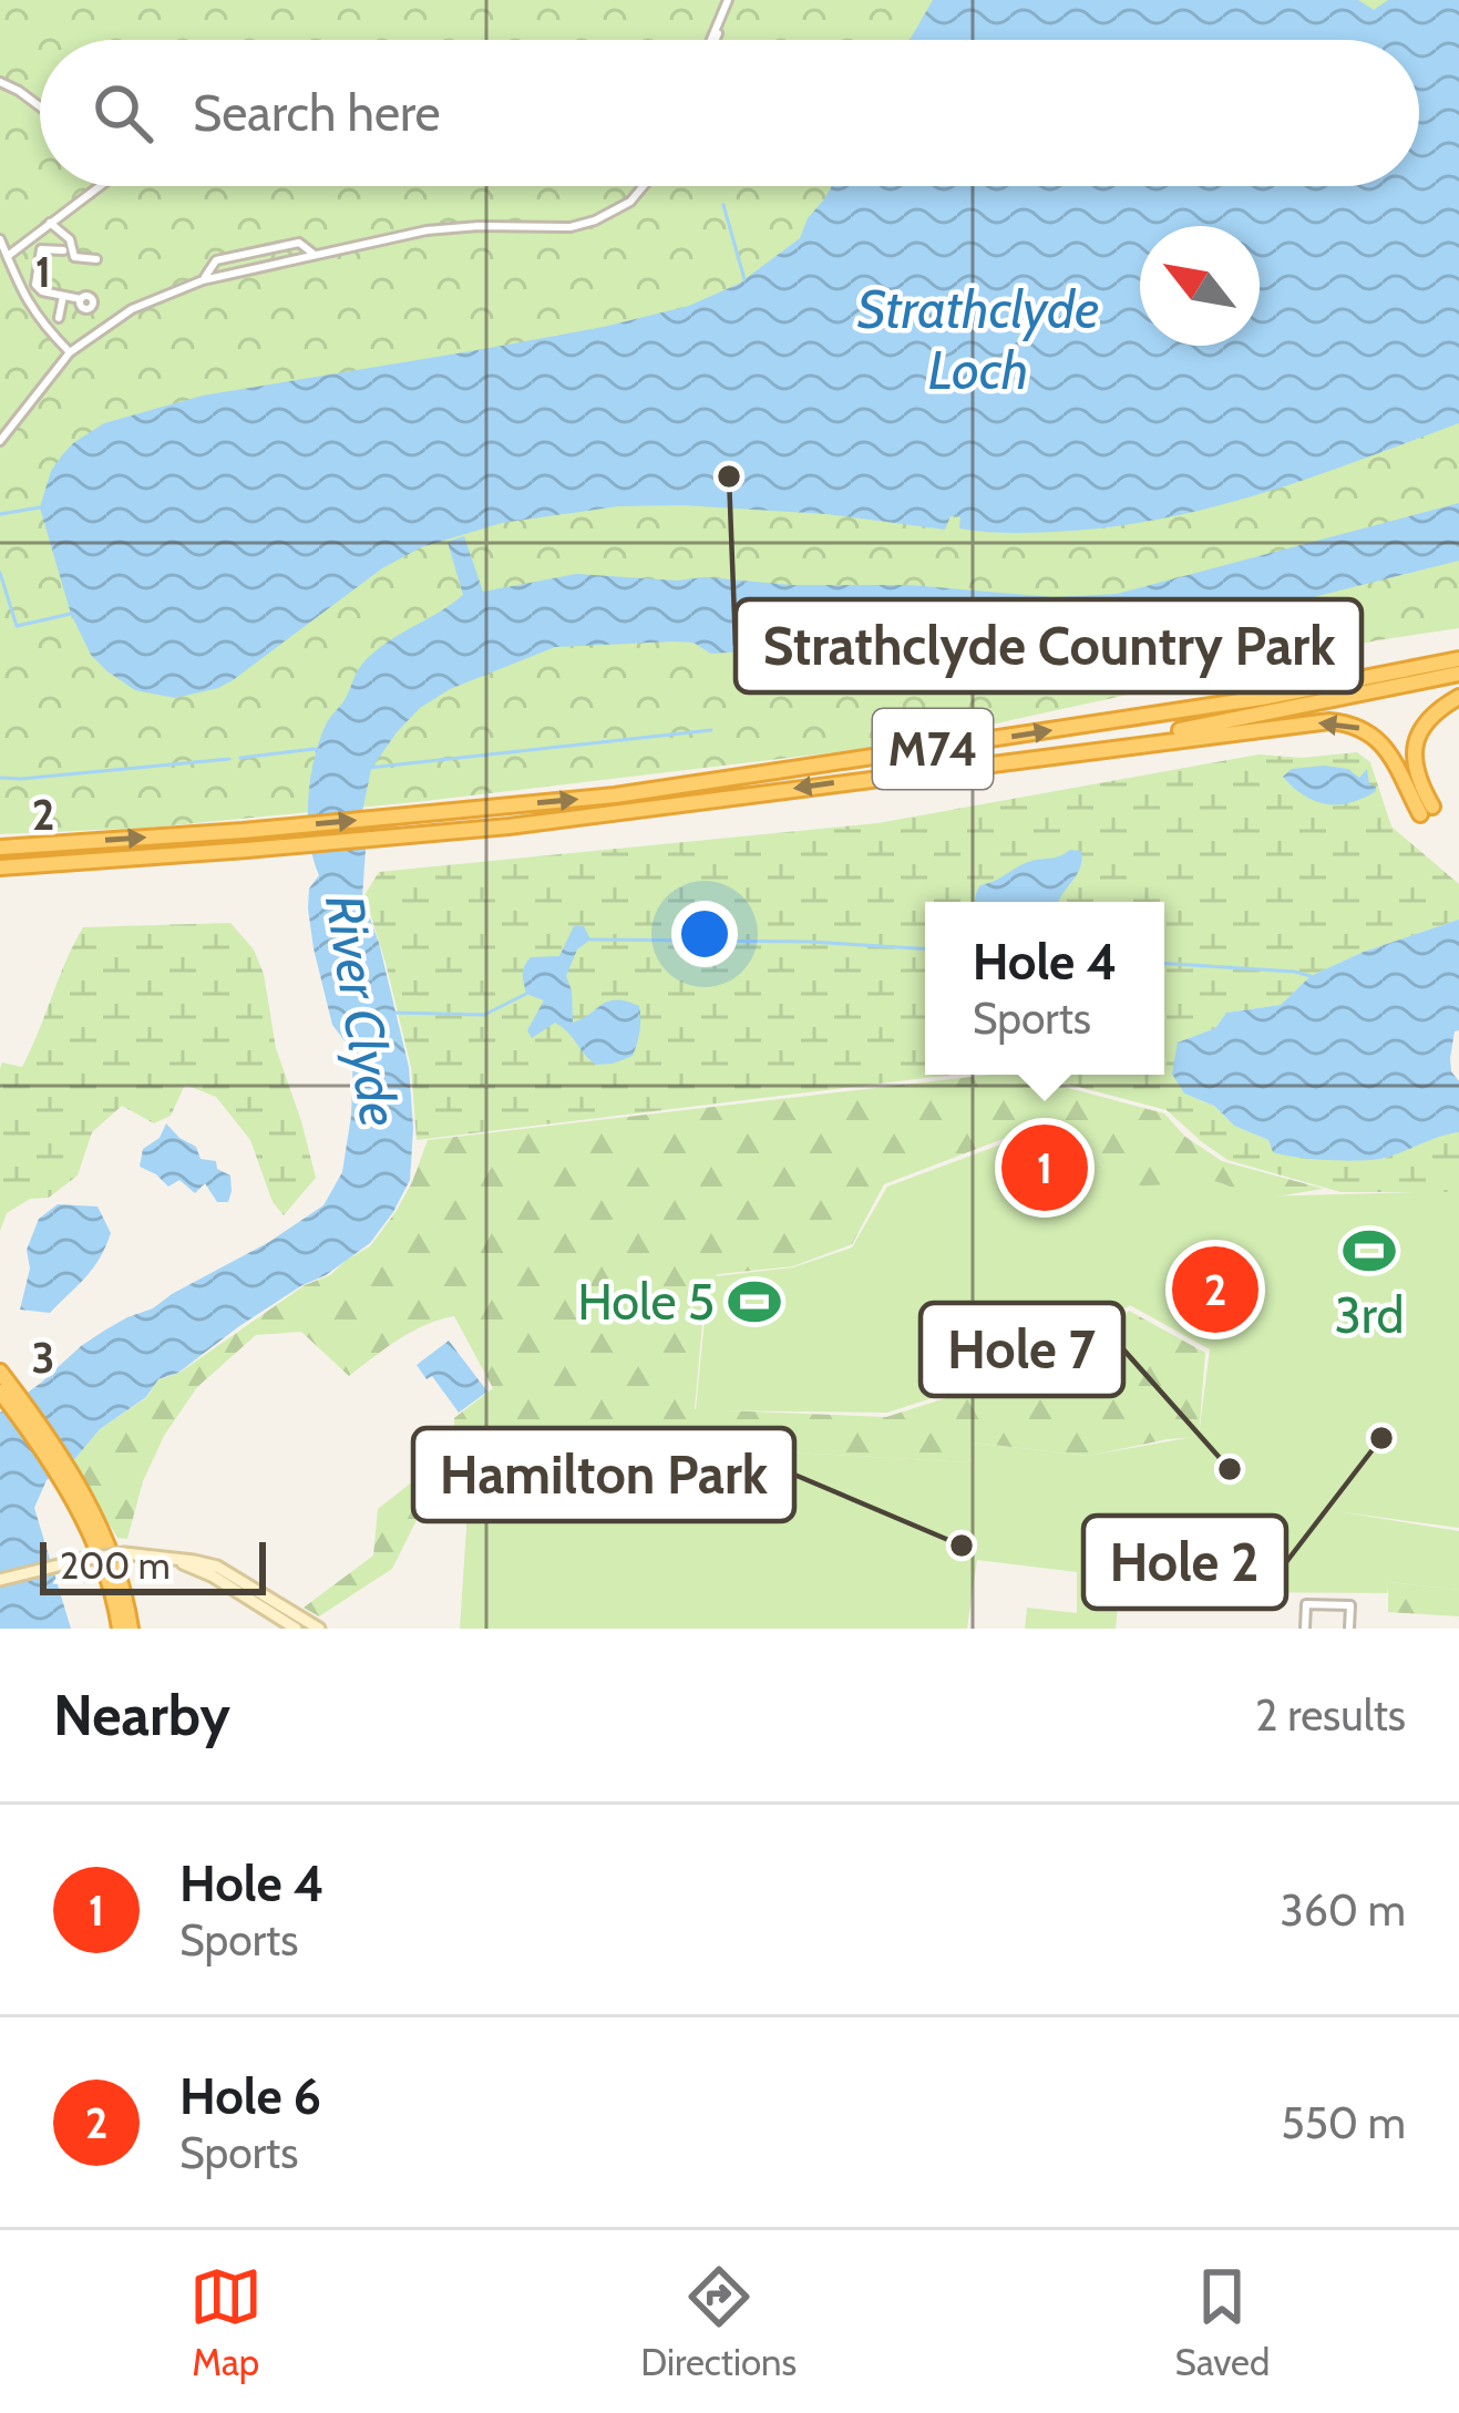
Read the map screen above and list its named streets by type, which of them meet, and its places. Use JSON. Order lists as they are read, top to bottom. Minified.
{"streets":{"highway":["M74"]},"water":["Strathclyde Loch","River Clyde"],"places":{"other":["Strathclyde Country Park","Hole 2","Hole 7","Hamilton Park"],"sports":["3rd","Hole 5"]},"scale_bar":"200 m","north":"top left","page":{"search":"Search here","popup":["Hole 4","Sports"],"pins":["1","2"],"scale":"200 m","heading":["Nearby","2 results"],"list":[{"mark":"1","name":"Hole 4","note":"Sports","value":"360 m"},{"mark":"2","name":"Hole 6","note":"Sports","value":"550 m"}],"nav":["Map","Directions","Saved"]},"grid":{"rows":["1","2","3"]}}
